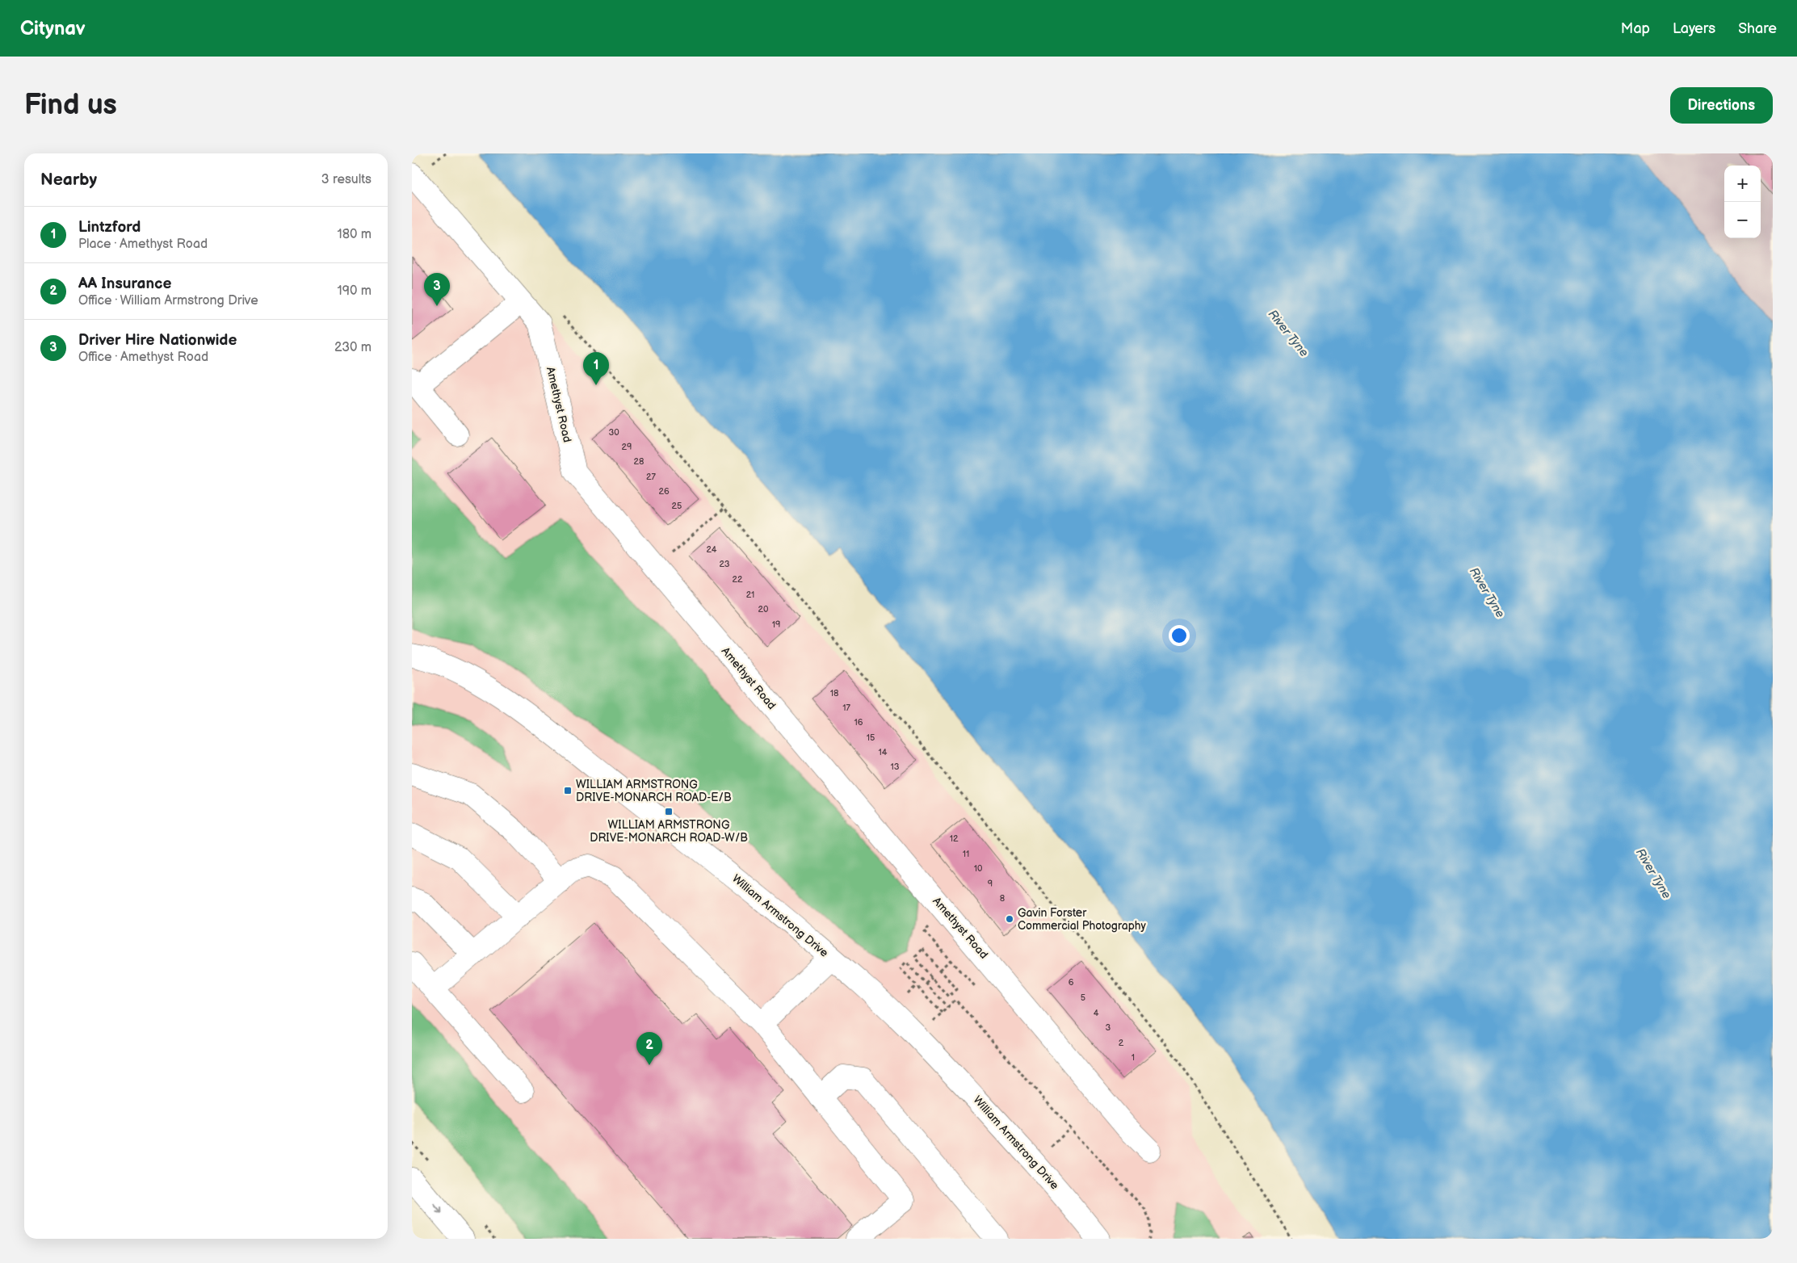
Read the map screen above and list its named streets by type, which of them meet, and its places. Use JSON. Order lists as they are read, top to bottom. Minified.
{"streets":{"street":["Amethyst Road","William Armstrong Drive"]},"water":["River Tyne"],"places":{"transit":["WILLIAM ARMSTRONG DRIVE-MONARCH ROAD-E/B","WILLIAM ARMSTRONG DRIVE-MONARCH ROAD-W/B"],"other":["Gavin Forster Commercial Photography"]},"house_numbers":["30","29","28","27","26","25","24","23","22","21","20","19","18","17","16","15","14","13","12","11","10","9","8","6","5","4","3","2","1"],"page":{"header":"Citynav","nav":["Map","Layers","Share"],"buttons":"Directions","title":"Find us","heading":["Nearby","3 results"],"map_buttons":["+","−"],"list":[{"mark":"1","name":"Lintzford","note":"Place · Amethyst Road","value":"180 m"},{"mark":"2","name":"AA Insurance","note":"Office · William Armstrong Drive","value":"190 m"},{"mark":"3","name":"Driver Hire Nationwide","note":"Office · Amethyst Road","value":"230 m"}],"pins":["3","1","2"]}}
